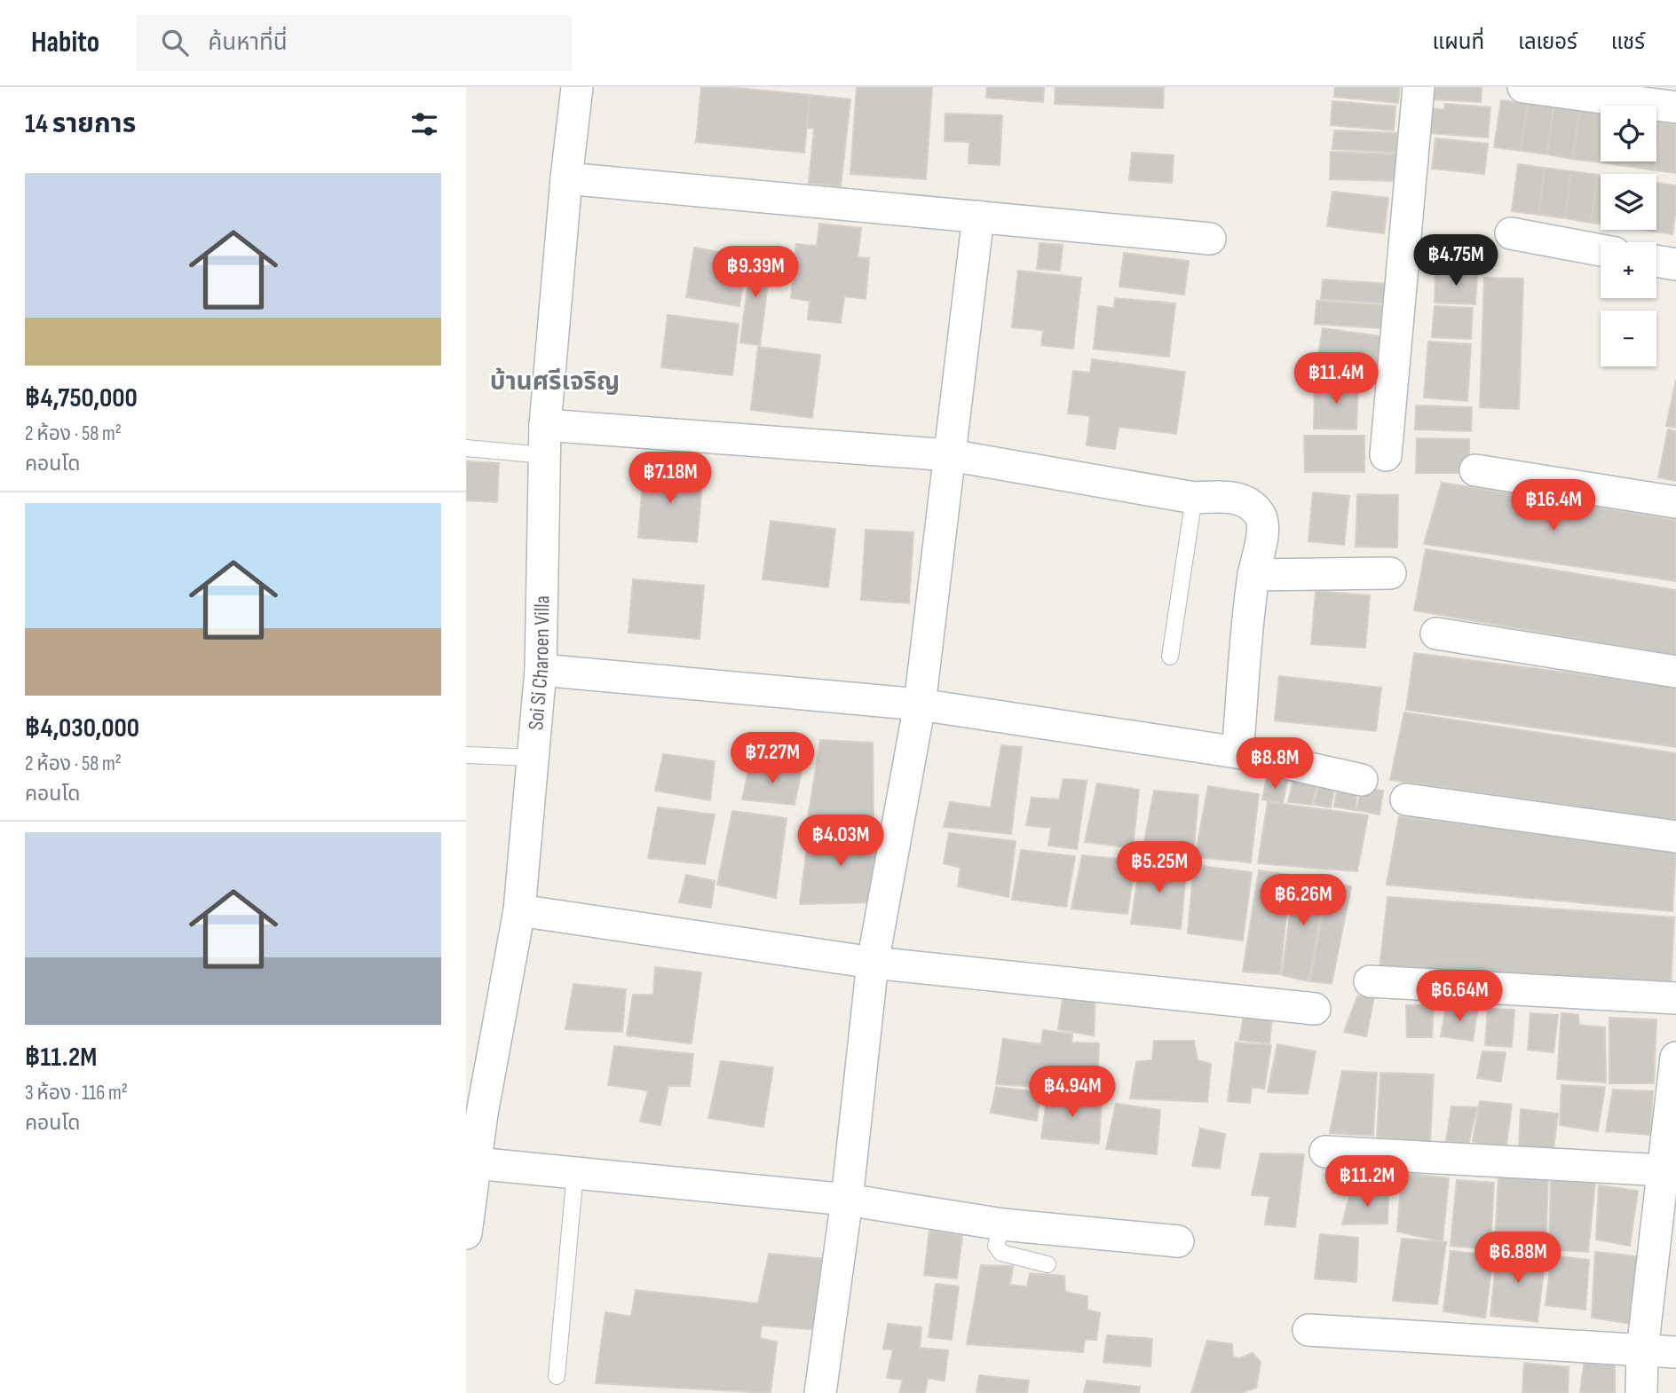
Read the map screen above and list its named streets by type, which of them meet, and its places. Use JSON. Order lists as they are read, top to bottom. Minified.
{"streets":{"street":["Soi Si Charoen Villa"]},"districts":["บ้านศรีเจริญ"],"page":{"header":"Habito","search":"ค้นหาที่นี่","nav":["แผนที่","เลเยอร์","แชร์"],"heading":"14 รายการ","map_buttons":["+","−"],"list":[{"name":"฿4,750,000","note":"2 ห้อง · 58 m² · คอนโด"},{"name":"฿4,030,000","note":"2 ห้อง · 58 m² · คอนโด"},{"name":"฿11.2M","note":"3 ห้อง · 116 m² · คอนโด"}],"price":["฿4.75M","฿9.39M","฿11.4M","฿7.18M","฿16.4M","฿7.27M","฿8.8M","฿4.03M","฿5.25M","฿6.26M","฿6.64M","฿4.94M","฿11.2M","฿6.88M"]}}
